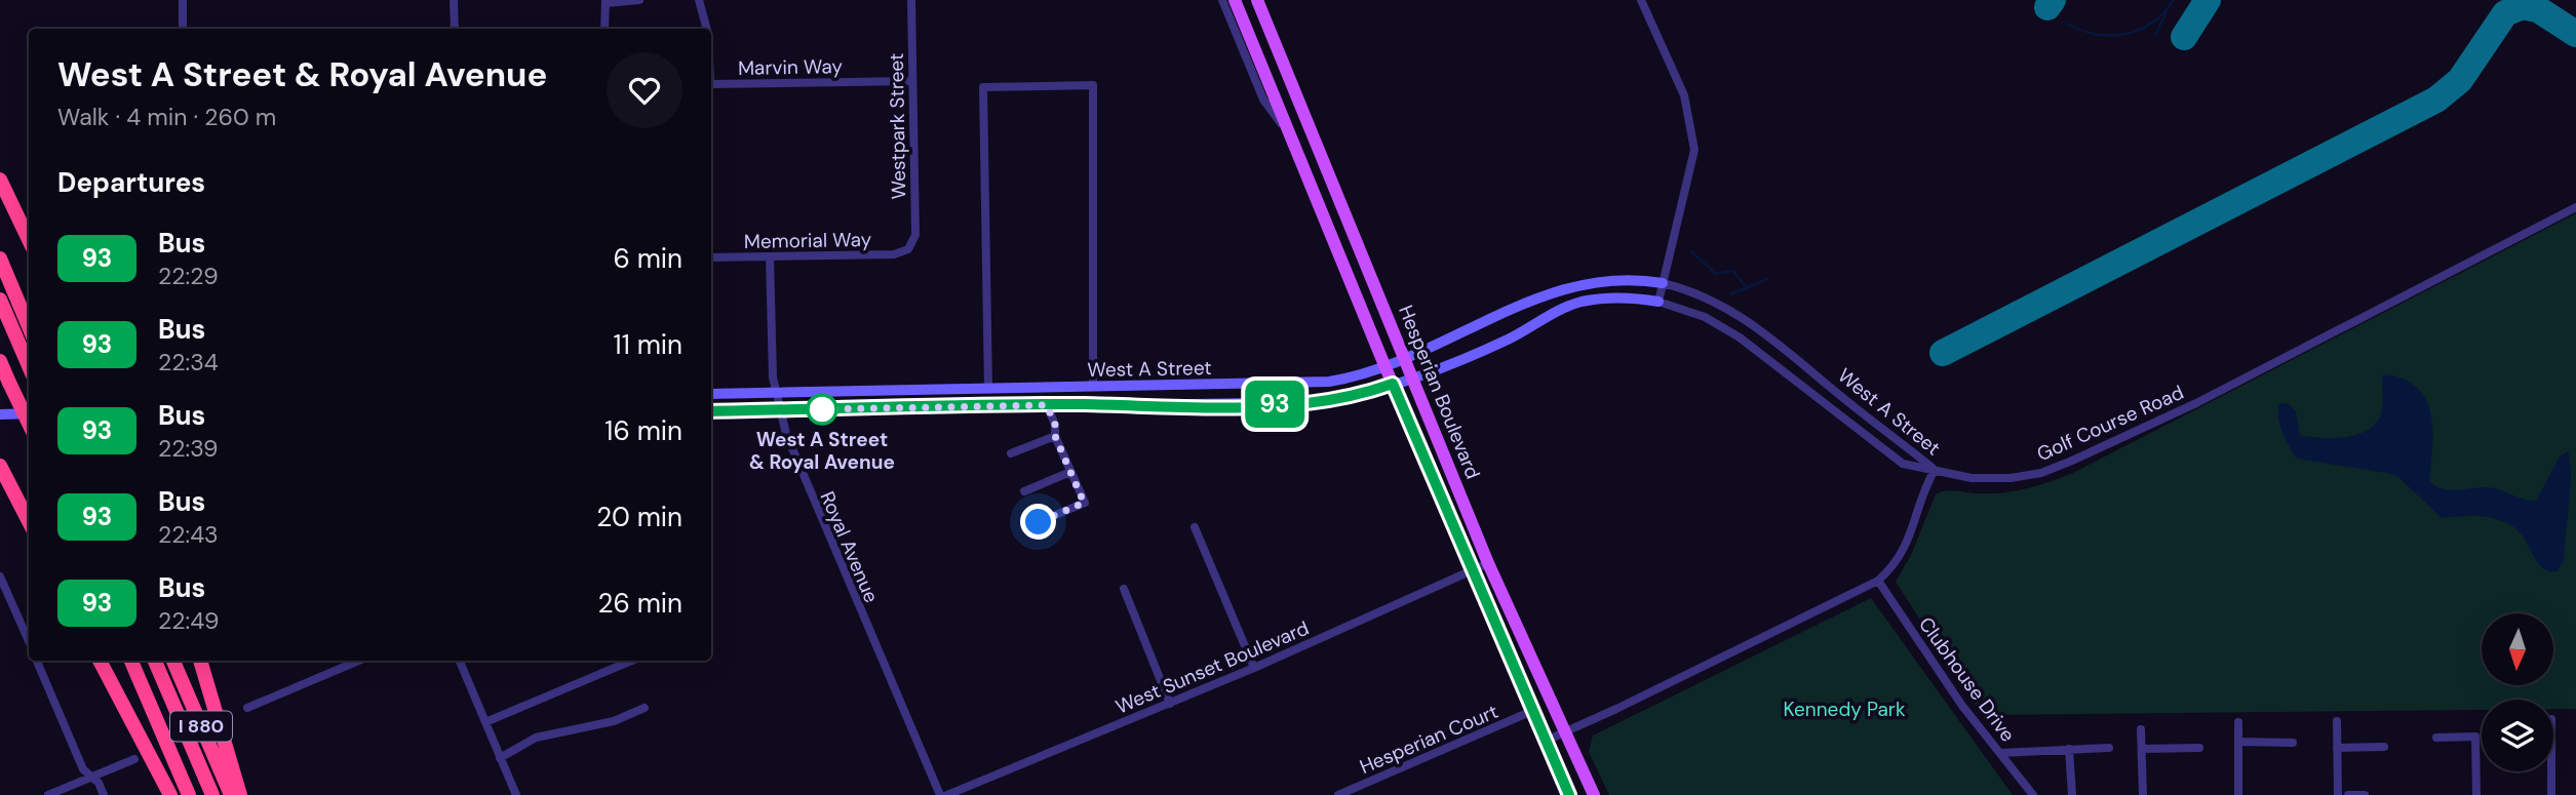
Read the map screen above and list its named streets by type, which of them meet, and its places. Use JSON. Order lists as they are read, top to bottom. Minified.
{"streets":{"highway":["I 880"],"main road":["West A Street","Hesperian Boulevard"],"street":["Marvin Way","Westpark Street","Memorial Way","Golf Course Road","Royal Avenue","West Sunset Boulevard","Clubhouse Drive","Hesperian Court"]},"crossings":[["Marvin Way","Westpark Street"],["Westpark Street","Memorial Way"],["Memorial Way","Royal Avenue"],["West A Street","Hesperian Boulevard"],["West A Street","Golf Course Road"],["West A Street","Royal Avenue"],["Hesperian Boulevard","West Sunset Boulevard"],["Hesperian Boulevard","Hesperian Court"]],"parks":["Kennedy Park"],"places":["West A Street & Royal Avenue"],"lines":["bus line 93"],"north":"bottom","page":{"on_map":"93","heading":[["West A Street & Royal Avenue","Walk · 4 min · 260 m"],"Departures"],"list":[{"mark":"93","name":"Bus","note":"22:29","value":"6 min"},{"mark":"93","name":"Bus","note":"22:34","value":"11 min"},{"mark":"93","name":"Bus","note":"22:39","value":"16 min"},{"mark":"93","name":"Bus","note":"22:43","value":"20 min"},{"mark":"93","name":"Bus","note":"22:49","value":"26 min"}]}}
